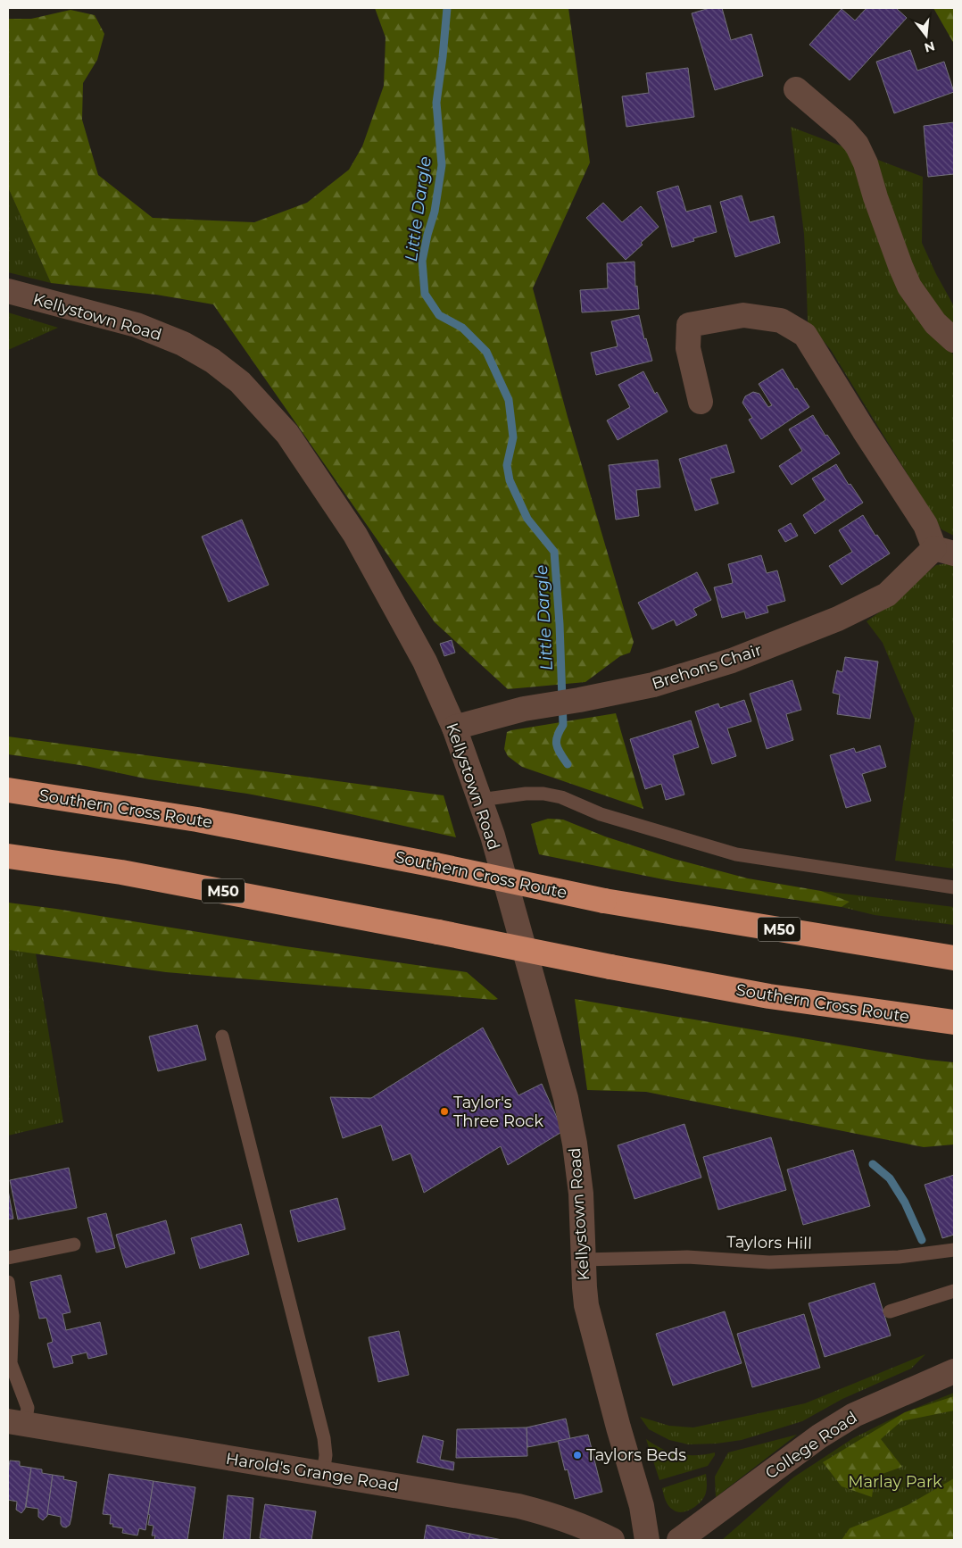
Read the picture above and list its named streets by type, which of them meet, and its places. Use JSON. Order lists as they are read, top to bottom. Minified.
{"streets":{"highway":["Southern Cross Route","M50"],"street":["Kellystown Road","Brehons Chair","College Road","Harold's Grange Road"],"lane":["Taylors Hill"]},"crossings":[["Kellystown Road","Brehons Chair"],["Kellystown Road","Taylors Hill"]],"water":["Little Dargle"],"parks":["Marlay Park"],"places":["Taylor's Three Rock","Taylors Beds"],"north":"bottom"}
